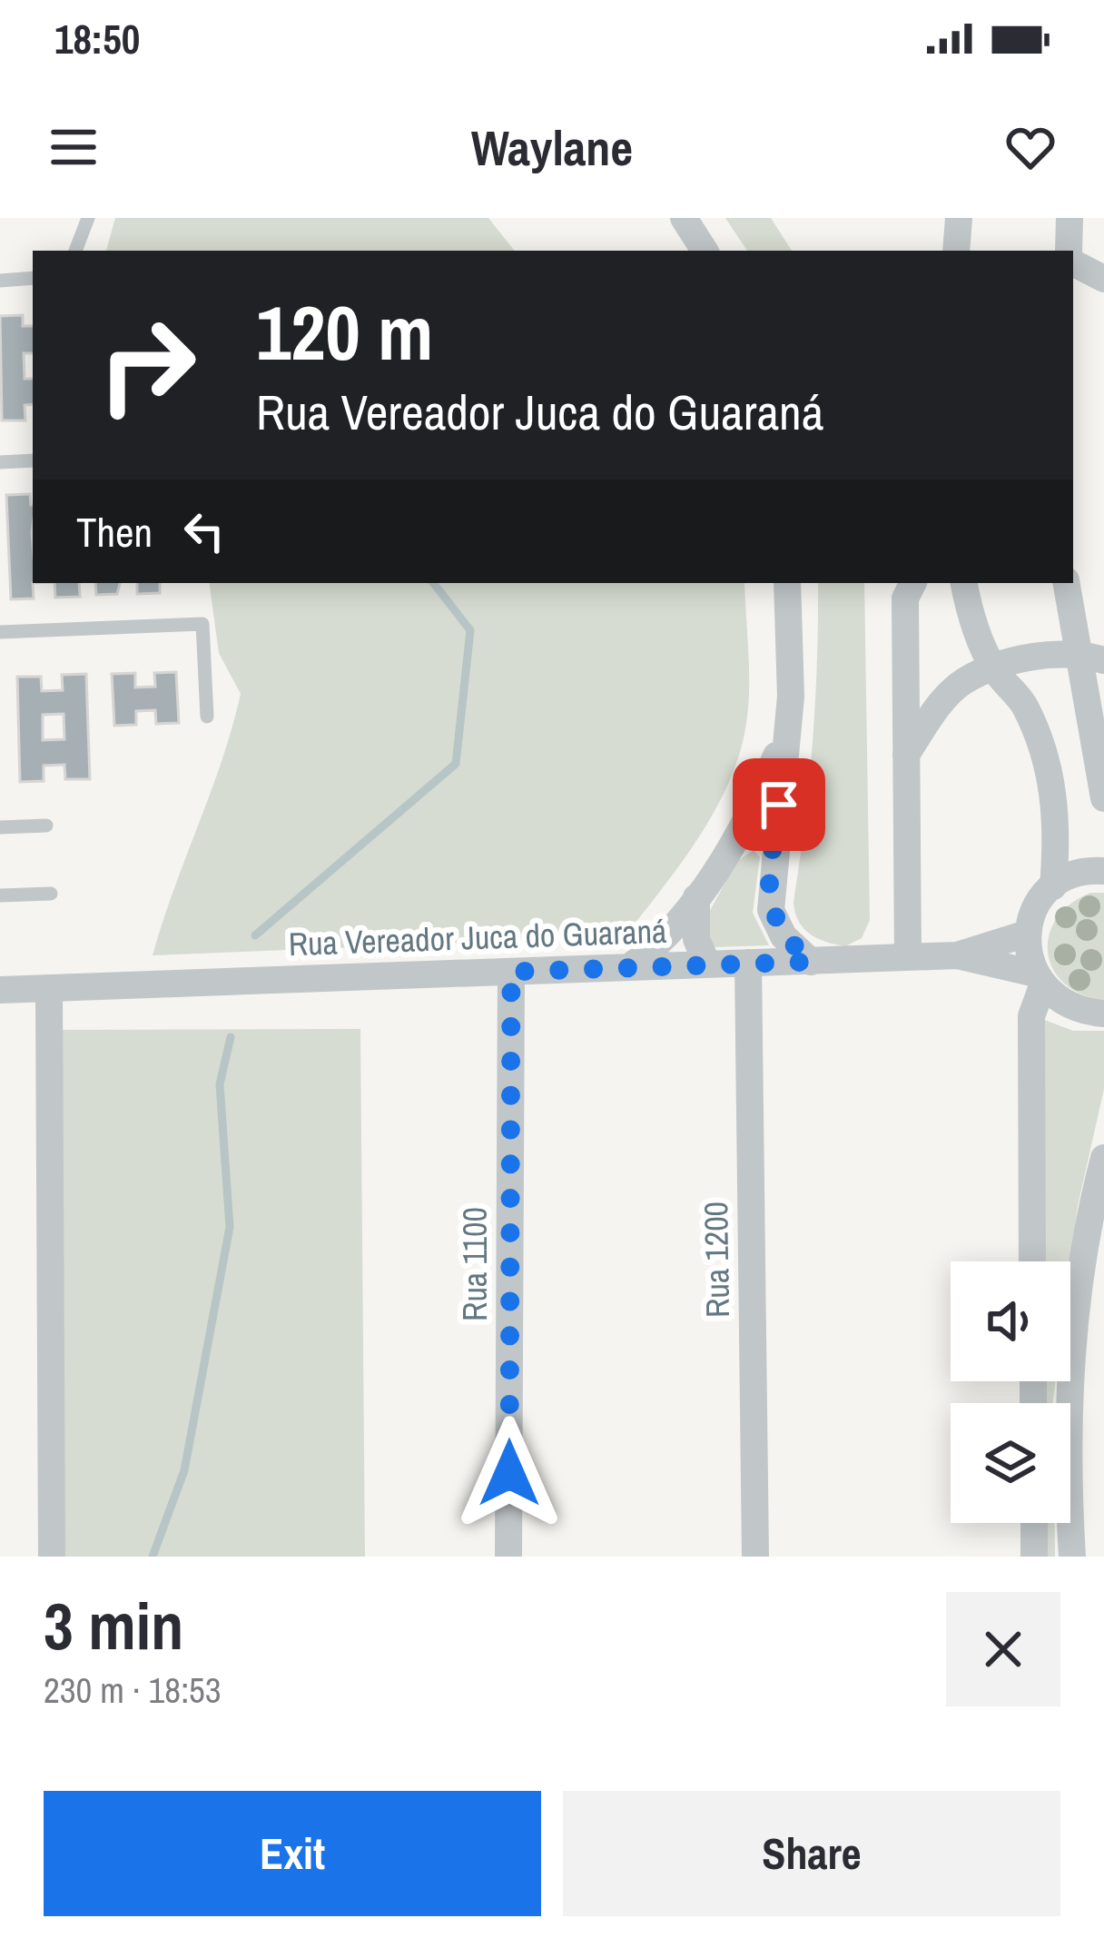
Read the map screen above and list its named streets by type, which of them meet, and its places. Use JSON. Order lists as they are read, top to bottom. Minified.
{"streets":{"street":["Rua Vereador Juca do Guaraná","Rua 1200","Rua 1100"]},"crossings":[["Rua Vereador Juca do Guaraná","Rua 1200"],["Rua Vereador Juca do Guaraná","Rua 1100"]],"page":{"status":"18:50","header":"Waylane","turn":["120 m","Rua Vereador Juca do Guaraná"],"then":"Then","heading":["3 min","230 m · 18:53"],"buttons":["Exit","Share"]}}
